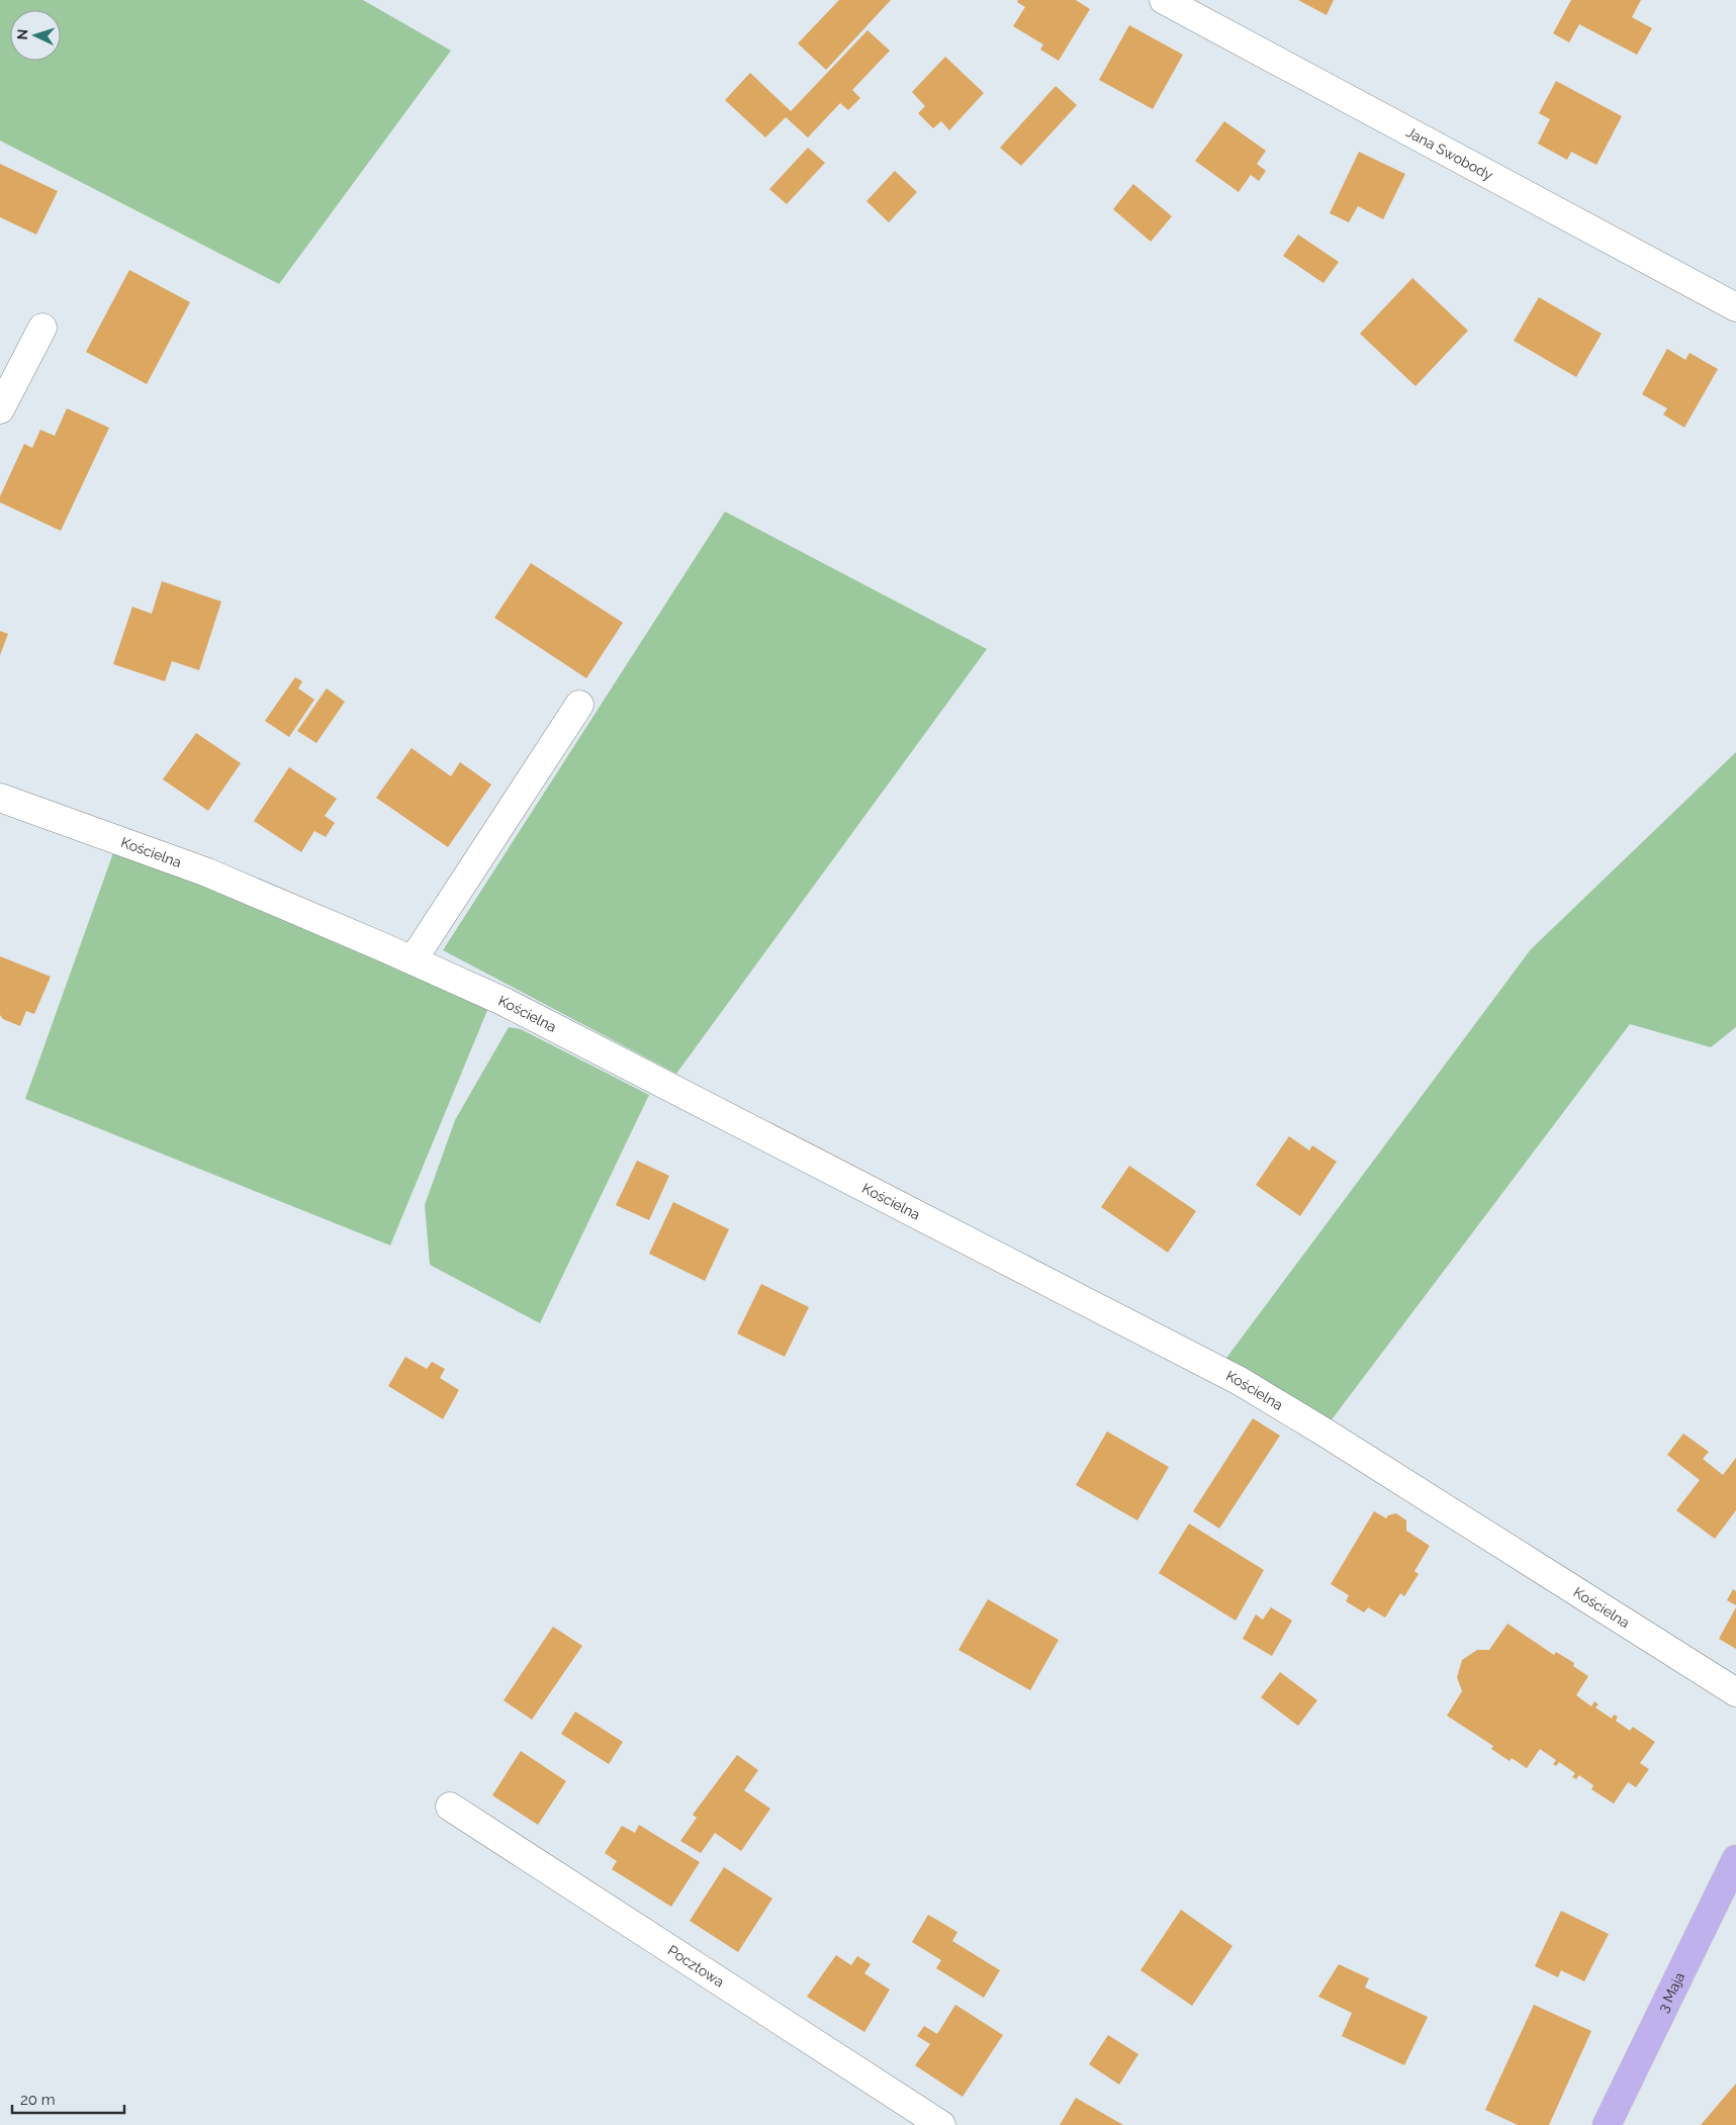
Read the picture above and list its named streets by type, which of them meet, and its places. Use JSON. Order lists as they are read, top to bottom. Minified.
{"streets":{"main road":["3 Maja"],"street":["Jana Swobody","Kościelna","Pocztowa"]},"scale_bar":"20 m","north":"left"}
